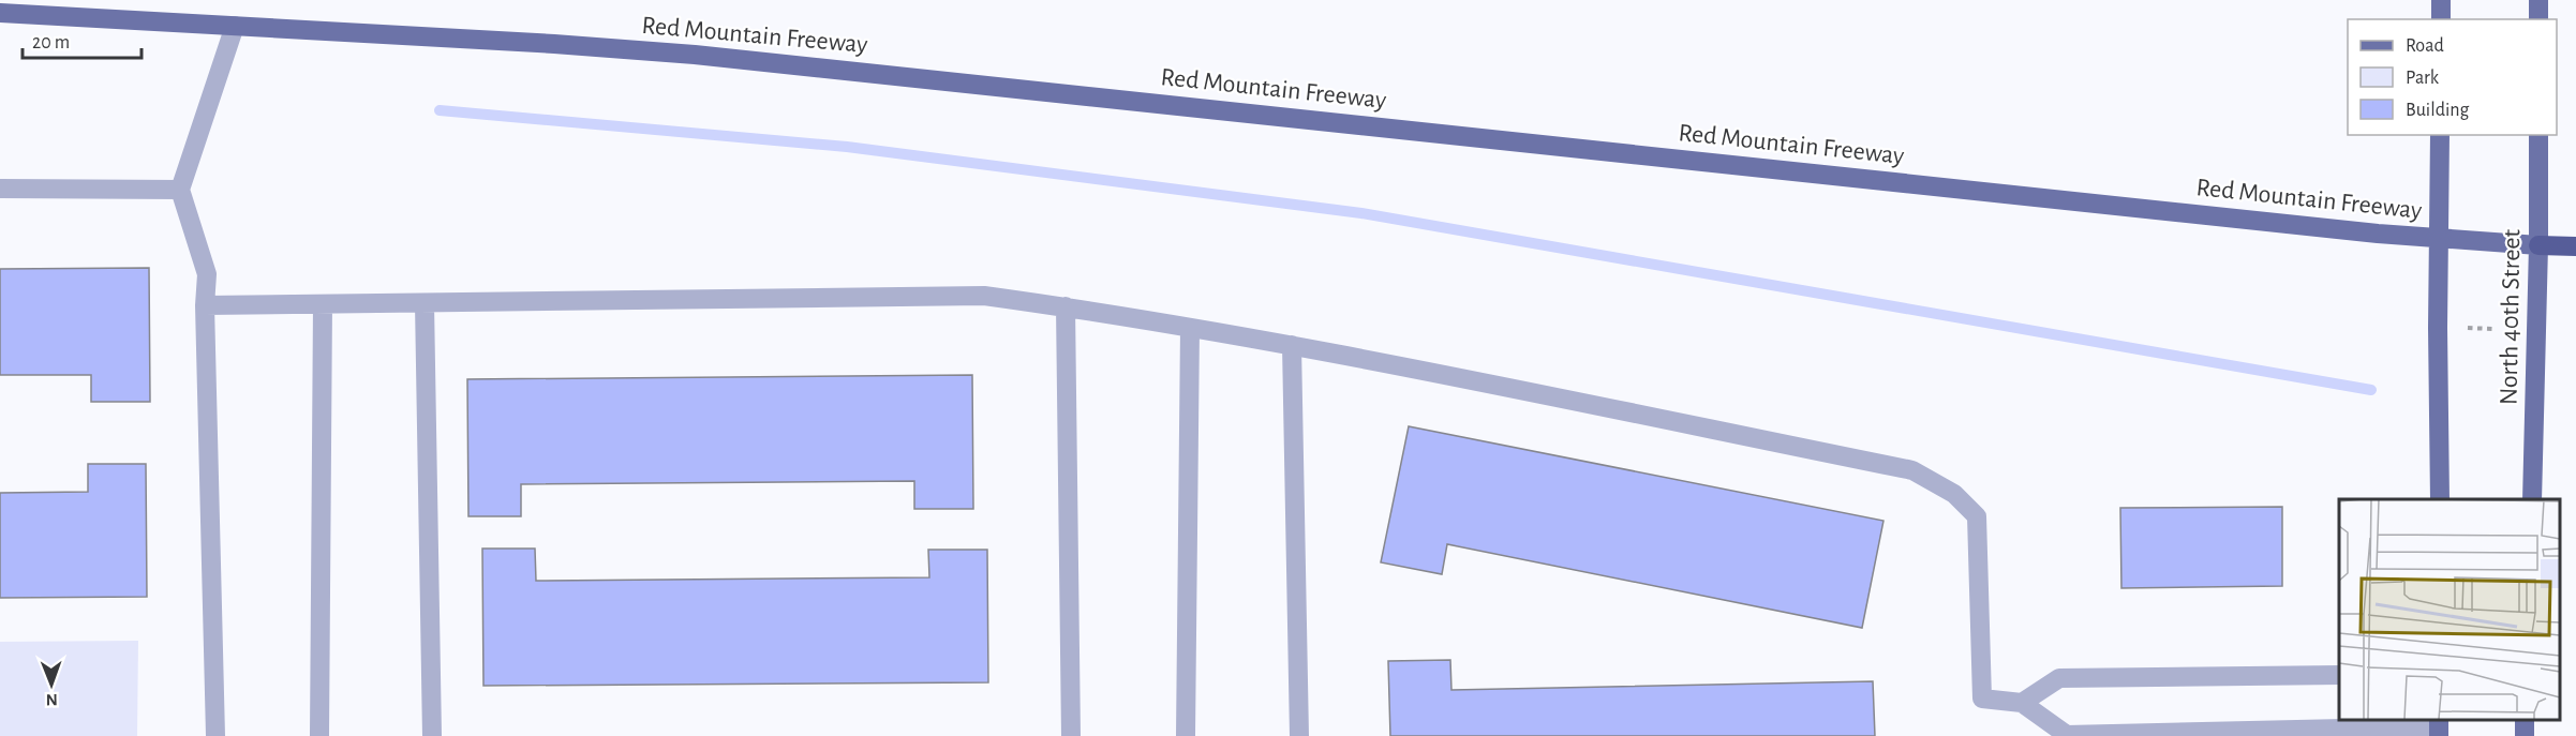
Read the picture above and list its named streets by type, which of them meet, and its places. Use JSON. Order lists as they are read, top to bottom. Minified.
{"streets":{"main road":["Red Mountain Freeway","North 40th Street"]},"crossings":[["Red Mountain Freeway","North 40th Street"]],"legend":["Road","Park","Building"],"scale_bar":"20 m","north":"bottom"}
